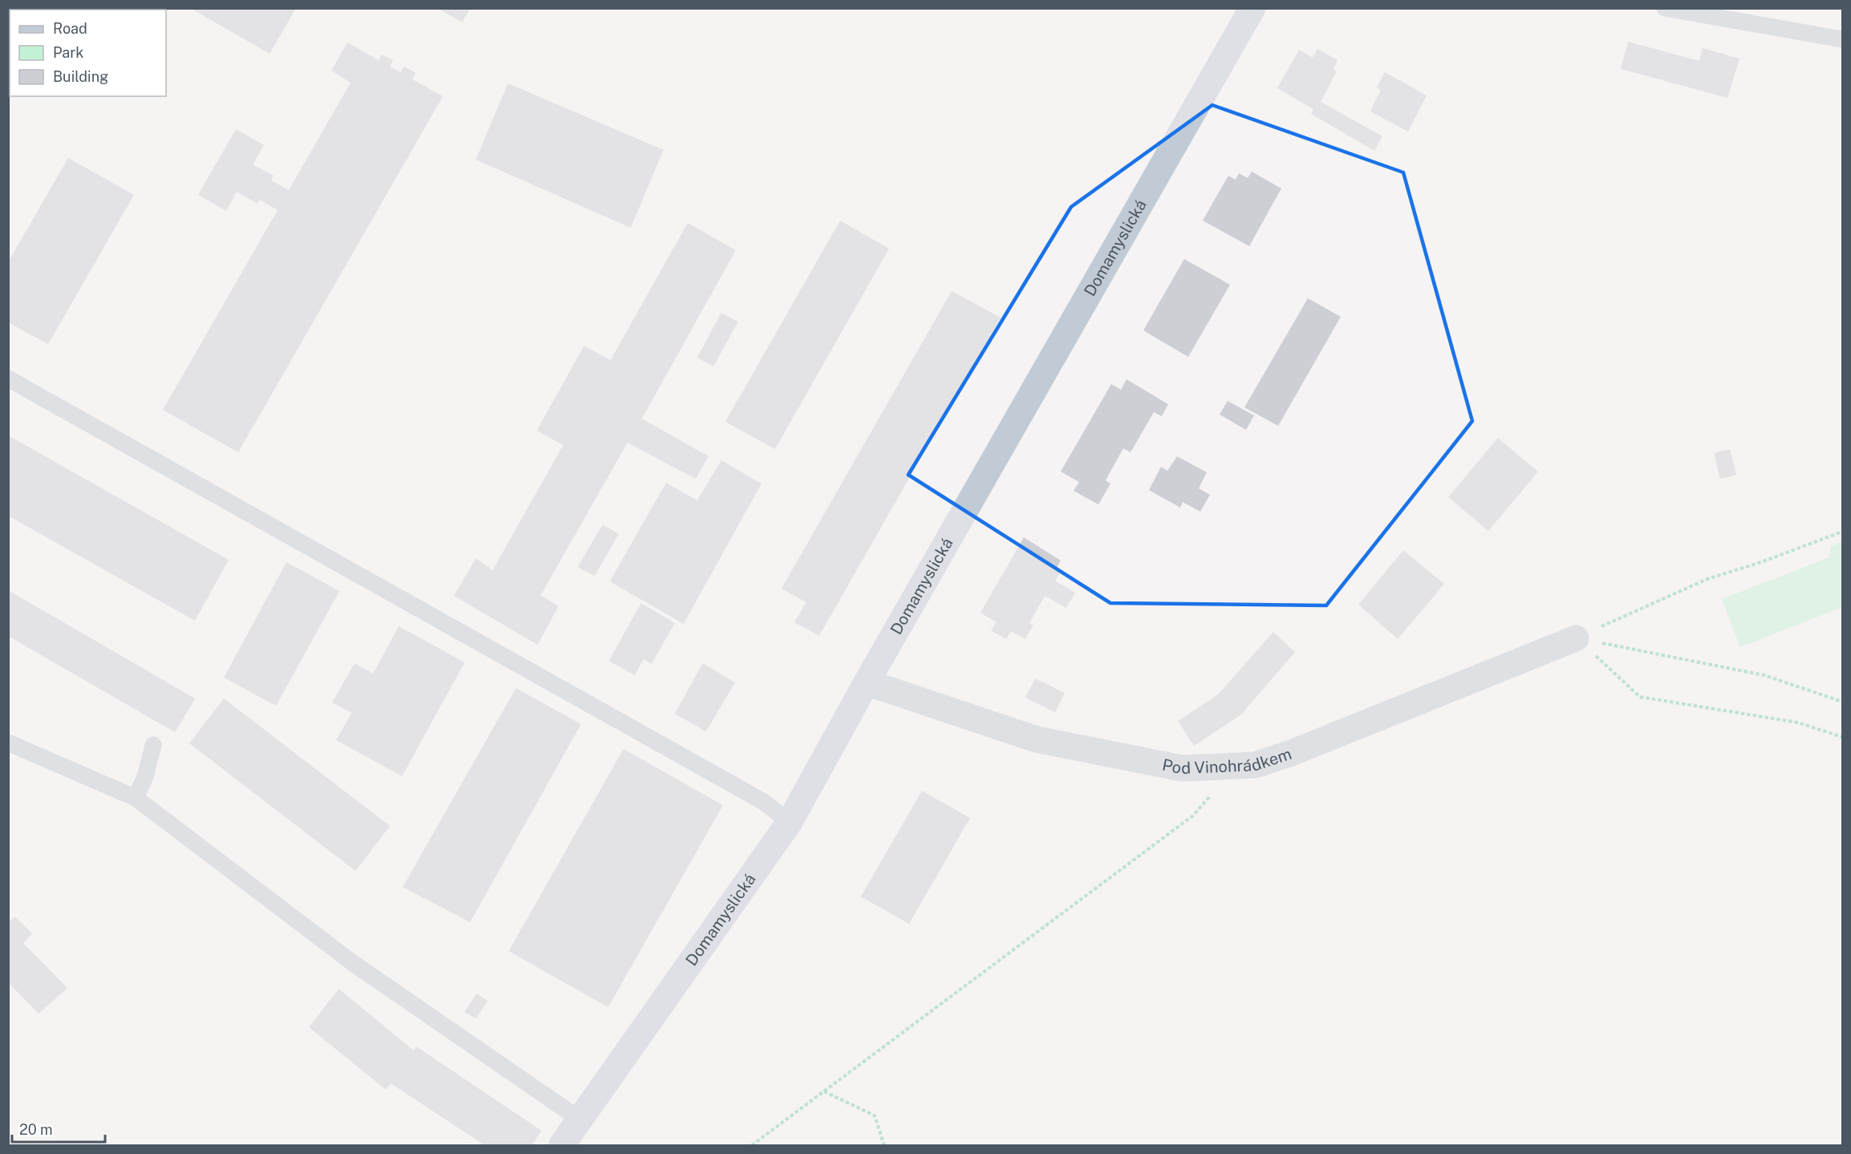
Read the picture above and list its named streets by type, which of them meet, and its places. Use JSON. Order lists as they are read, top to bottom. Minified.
{"streets":{"street":["Domamyslická","Pod Vinohrádkem"]},"crossings":[["Domamyslická","Pod Vinohrádkem"]],"legend":["Road","Park","Building"],"scale_bar":"20 m"}
